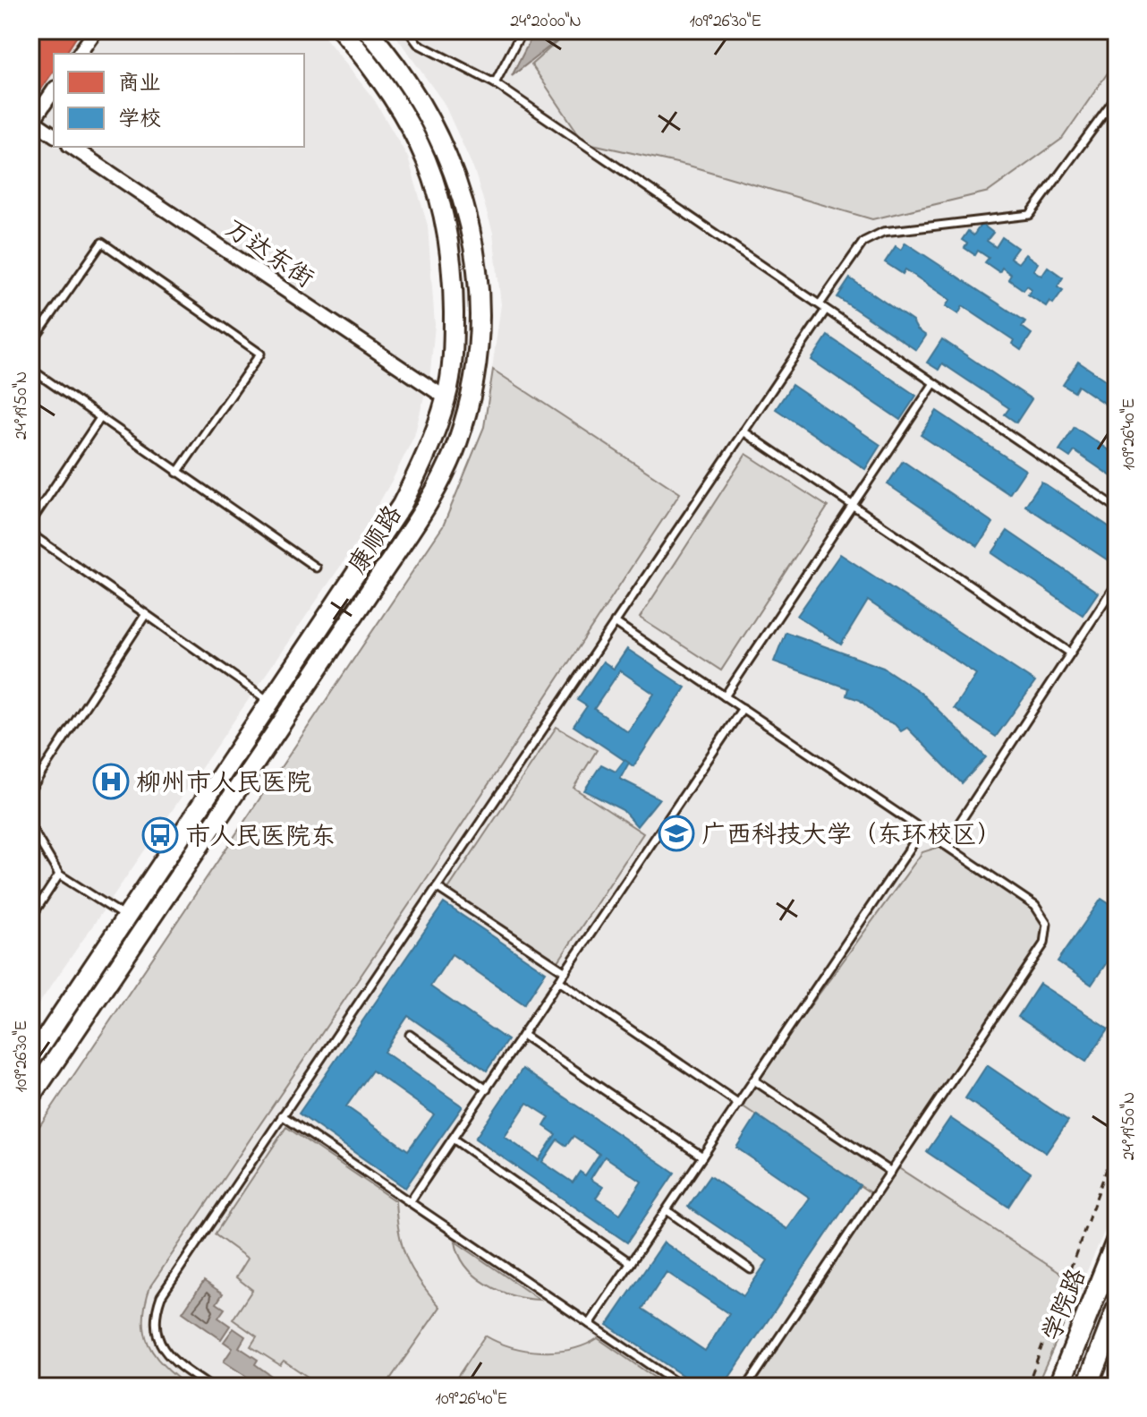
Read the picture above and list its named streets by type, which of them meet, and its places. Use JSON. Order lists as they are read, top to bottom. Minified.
{"streets":{"main road":["康顺路","学院路"],"street":["万达东街"]},"crossings":[["万达东街","康顺路"]],"places":{"hospital":["柳州市人民医院"],"school or university":["广西科技大学（东环校区）"],"bus stop":["市人民医院东"]},"legend":["商业","学校"],"coordinates":["24°20'00\"N","109°26'30\"E","24°19'50\"N","109°26'40\"E"]}
